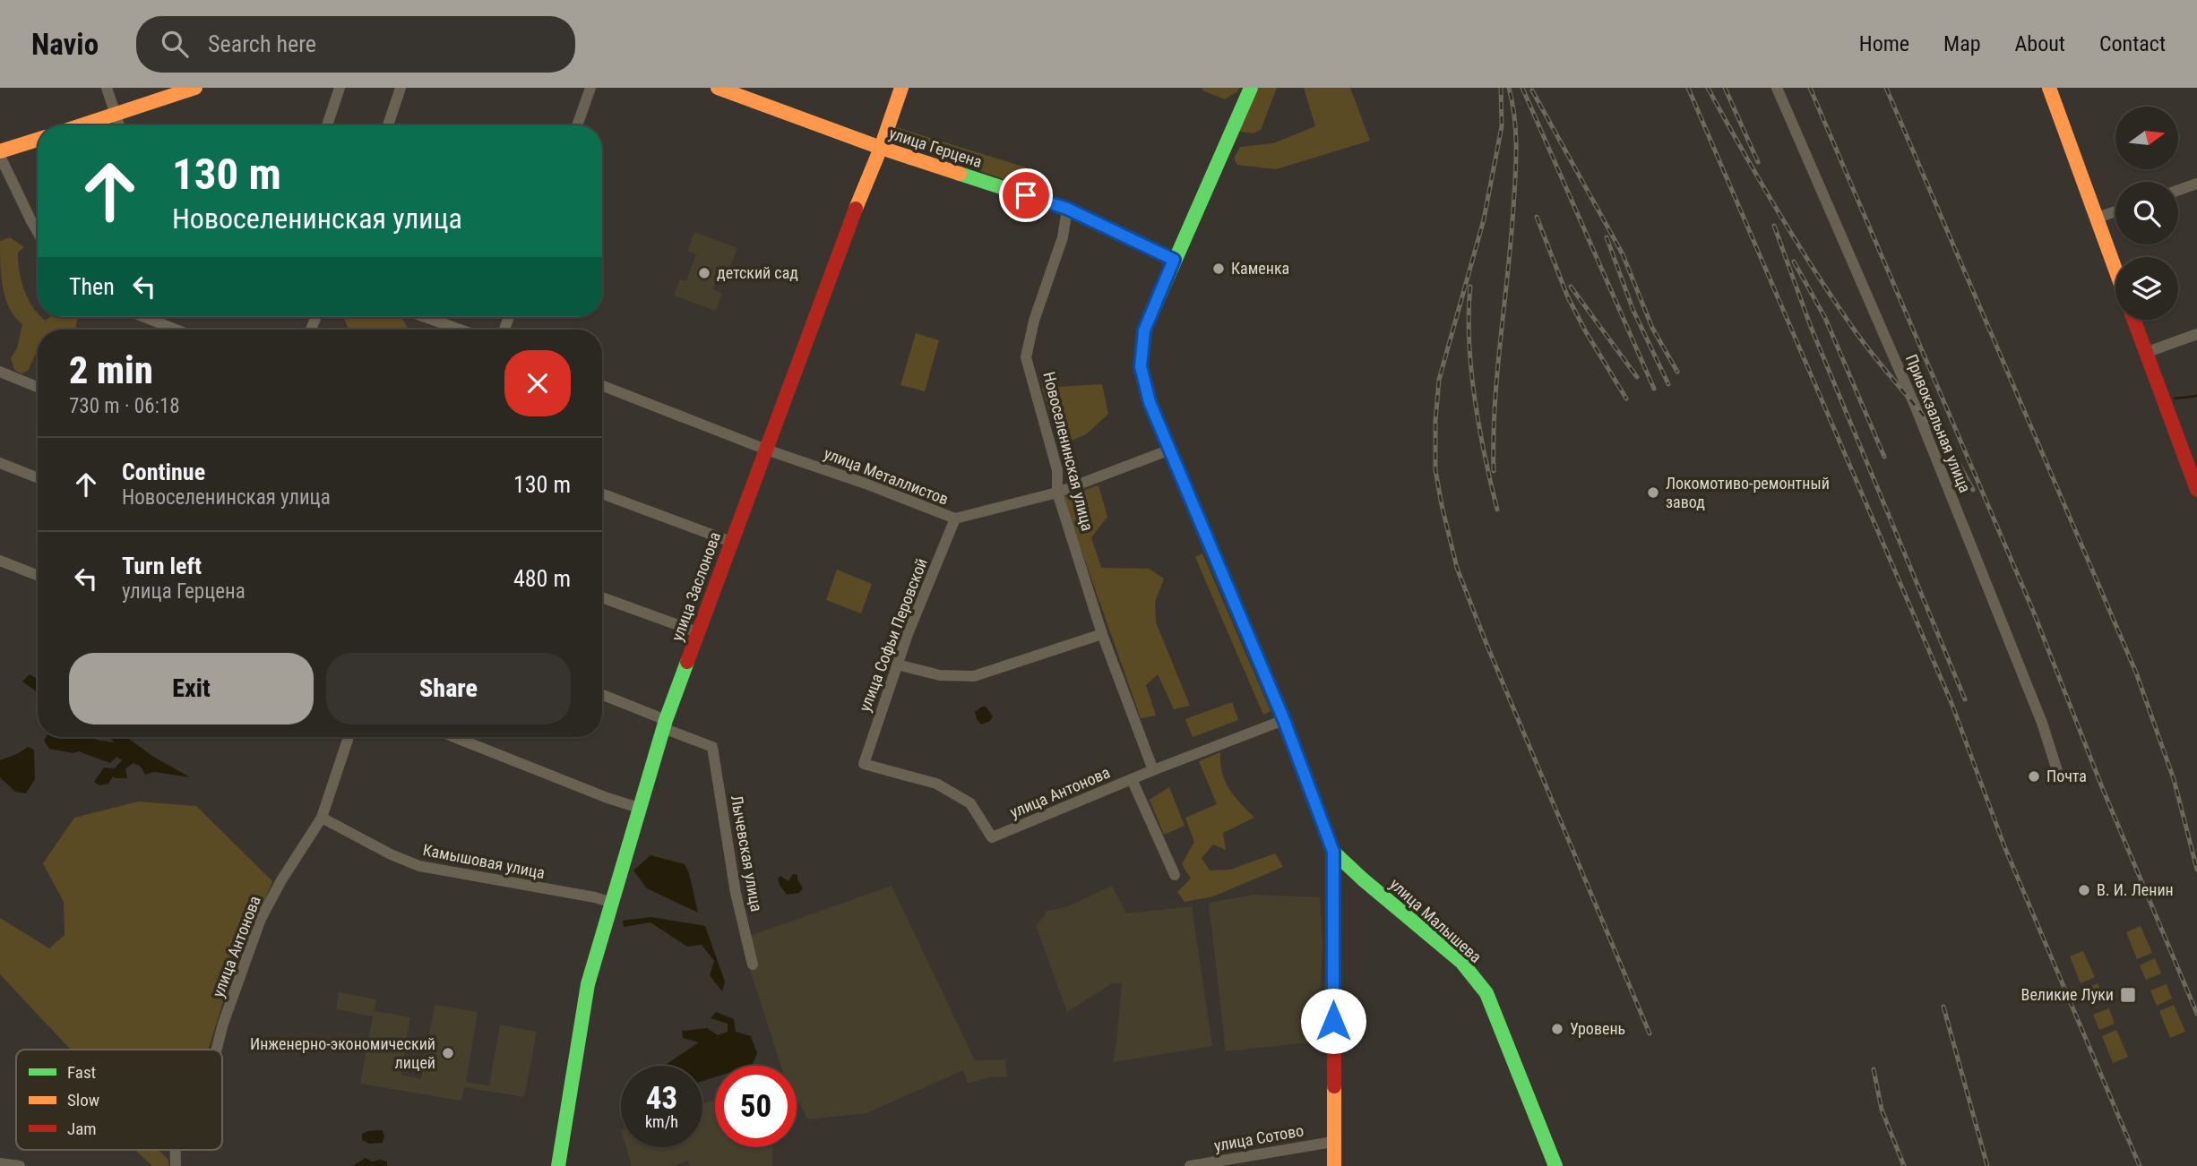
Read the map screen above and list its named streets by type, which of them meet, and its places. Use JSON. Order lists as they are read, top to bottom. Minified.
{"streets":{"main road":["улица Герцена","улица Заслонова","улица Малышева"],"street":["Привокзальная улица","Новоселенинская улица","улица Металлистов","улица Софьи Перовской","улица Антонова","Лычевская улица","Камышовая улица","улица Сотово"]},"crossings":[["улица Герцена","Новоселенинская улица"],["улица Герцена","улица Заслонова"],["Новоселенинская улица","улица Металлистов"],["Новоселенинская улица","улица Антонова"],["улица Металлистов","улица Заслонова"],["улица Металлистов","улица Софьи Перовской"],["улица Заслонова","Лычевская улица"],["улица Заслонова","Камышовая улица"],["улица Софьи Перовской","улица Антонова"],["улица Антонова","Камышовая улица"]],"places":{"other":["Каменка","детский сад","Локомотиво-ремонтный завод","Почта","В. И. Ленин","Уровень","Инженерно-экономический лицей"],"transit":["Великие Луки"]},"legend":["Fast","Slow","Jam"],"north":"right","page":{"header":"Navio","search":"Search here","nav":["Home","Map","About","Contact"],"turn":["130 m","Новоселенинская улица"],"then":"Then","heading":["2 min","730 m · 06:18"],"list":[{"name":"Continue","note":"Новоселенинская улица","value":"130 m"},{"name":"Turn left","note":"улица Герцена","value":"480 m"}],"buttons":["Exit","Share"],"speed":"43 km/h","limit":"50"}}
